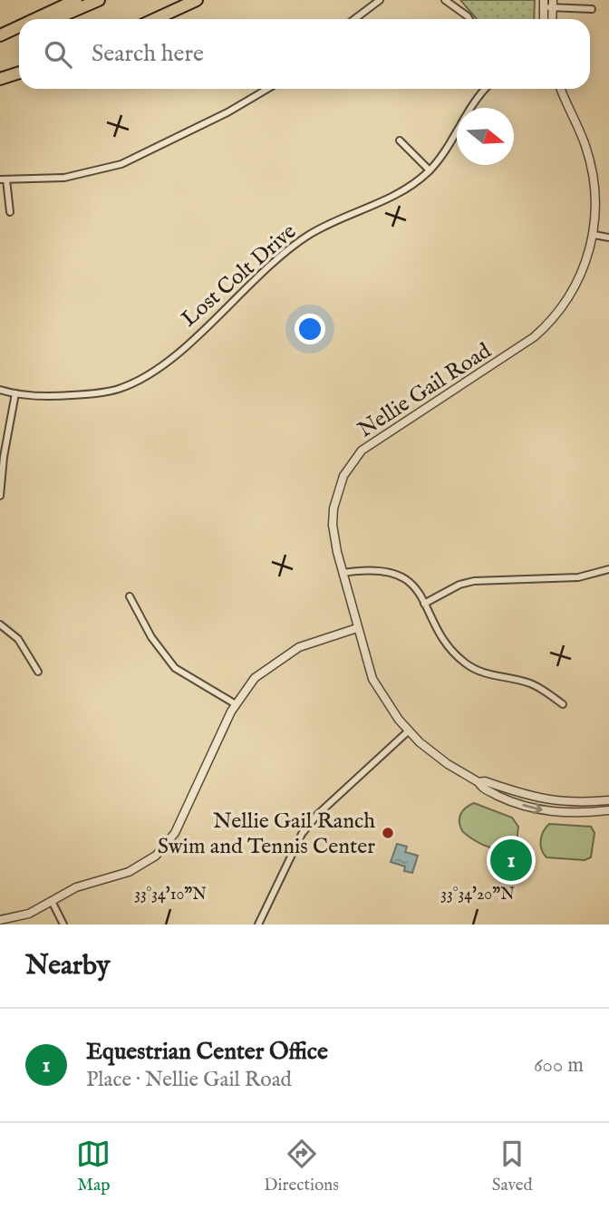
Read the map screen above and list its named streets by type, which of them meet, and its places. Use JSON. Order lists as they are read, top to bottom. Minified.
{"streets":{"street":["Lost Colt Drive","Nellie Gail Road"]},"places":["Nellie Gail Ranch Swim and Tennis Center"],"north":"right","page":{"search":"Search here","pins":"1","heading":"Nearby","list":[{"mark":"1","name":"Equestrian Center Office","note":"Place · Nellie Gail Road","value":"600 m"}],"nav":["Map","Directions","Saved"]},"coordinates":["33°34'10\"N","33°34'20\"N"]}
